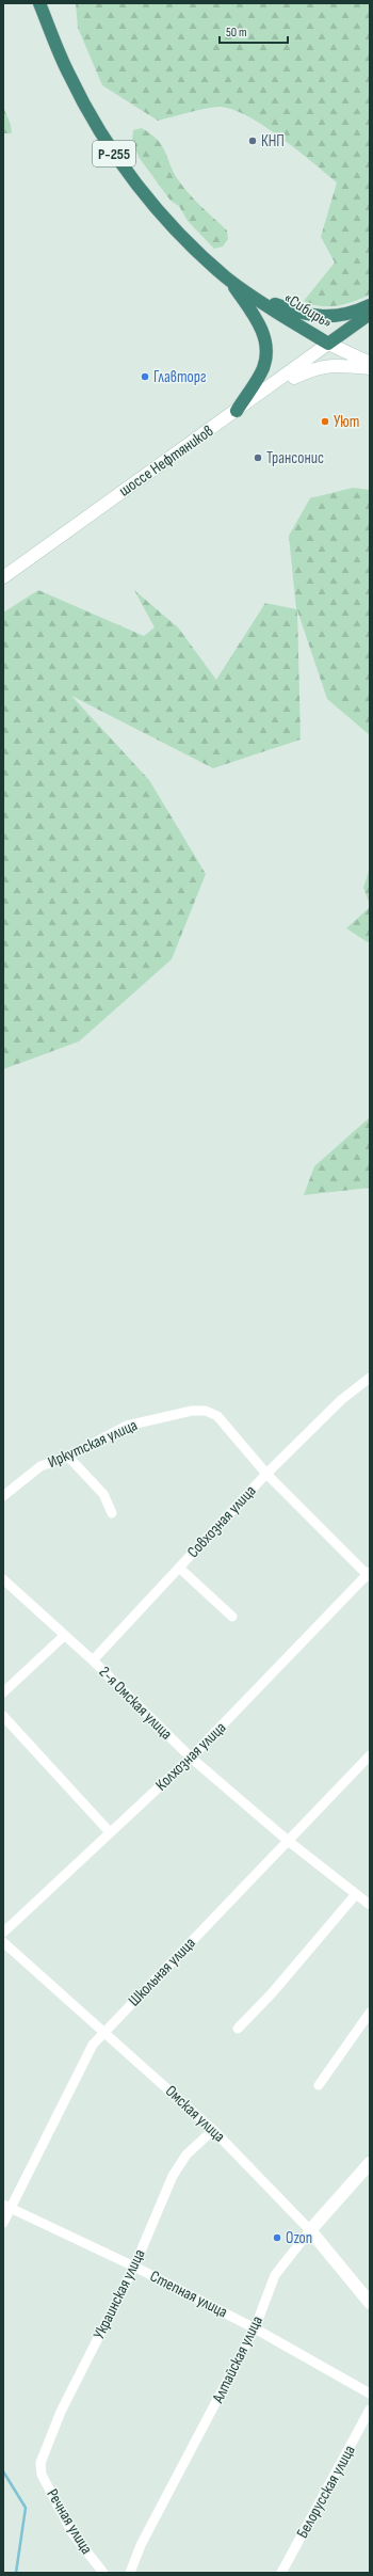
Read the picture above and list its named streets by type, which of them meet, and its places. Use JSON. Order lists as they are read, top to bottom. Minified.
{"streets":{"highway":["Р-255","«Сибирь»"],"main road":["шоссе Нефтяников","Омская улица","Алтайская улица"],"street":["Иркутская улица","Совхозная улица","2-я Омская улица","Колхозная улица","Школьная улица","Украинская улица","Степная улица","Белорусская улица","Речная улица"]},"crossings":[["Р-255","«Сибирь»"],["«Сибирь»","шоссе Нефтяников"],["Иркутская улица","Совхозная улица"],["Совхозная улица","2-я Омская улица"],["2-я Омская улица","Колхозная улица"],["2-я Омская улица","Школьная улица"],["Школьная улица","Омская улица"],["Школьная улица","Степная улица"],["Омская улица","Украинская улица"],["Омская улица","Алтайская улица"],["Украинская улица","Степная улица"],["Украинская улица","Речная улица"],["Степная улица","Алтайская улица"]],"places":["КНП","Главторг","Уют","Трансонис","Ozon"],"scale_bar":"50 m"}
